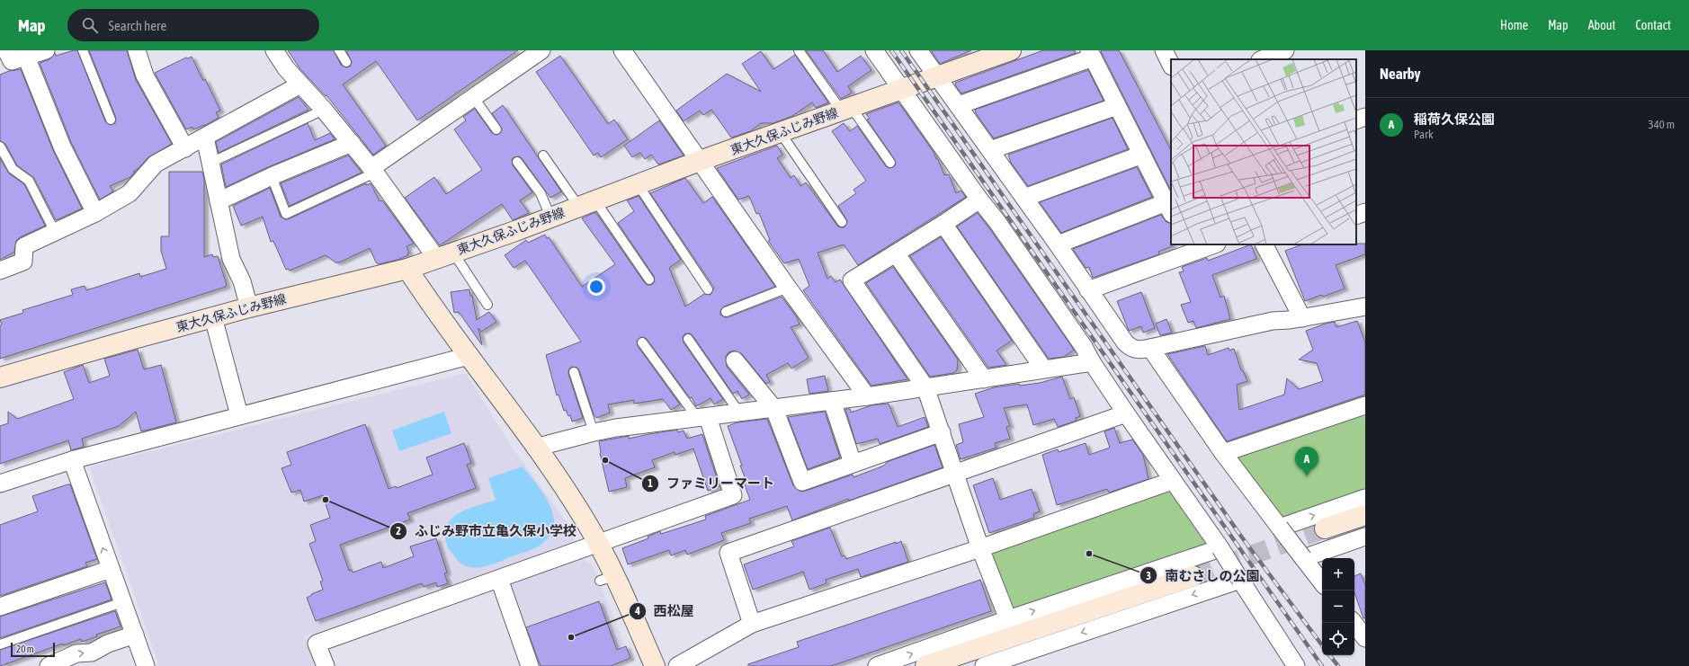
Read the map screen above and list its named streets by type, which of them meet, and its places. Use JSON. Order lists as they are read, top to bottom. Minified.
{"streets":{"main road":["東大久保ふじみ野線"]},"places":["ファミリーマート","ふじみ野市立亀久保小学校","南むさしの公園","西松屋"],"scale_bar":"20 m","page":{"header":"Map","search":"Search here","nav":["Home","Map","About","Contact"],"heading":"Nearby","list":[{"mark":"A","name":"稲荷久保公園","note":"Park","value":"340 m"}],"pins":"A","map_buttons":["+","−"],"scale":"20 m"}}
